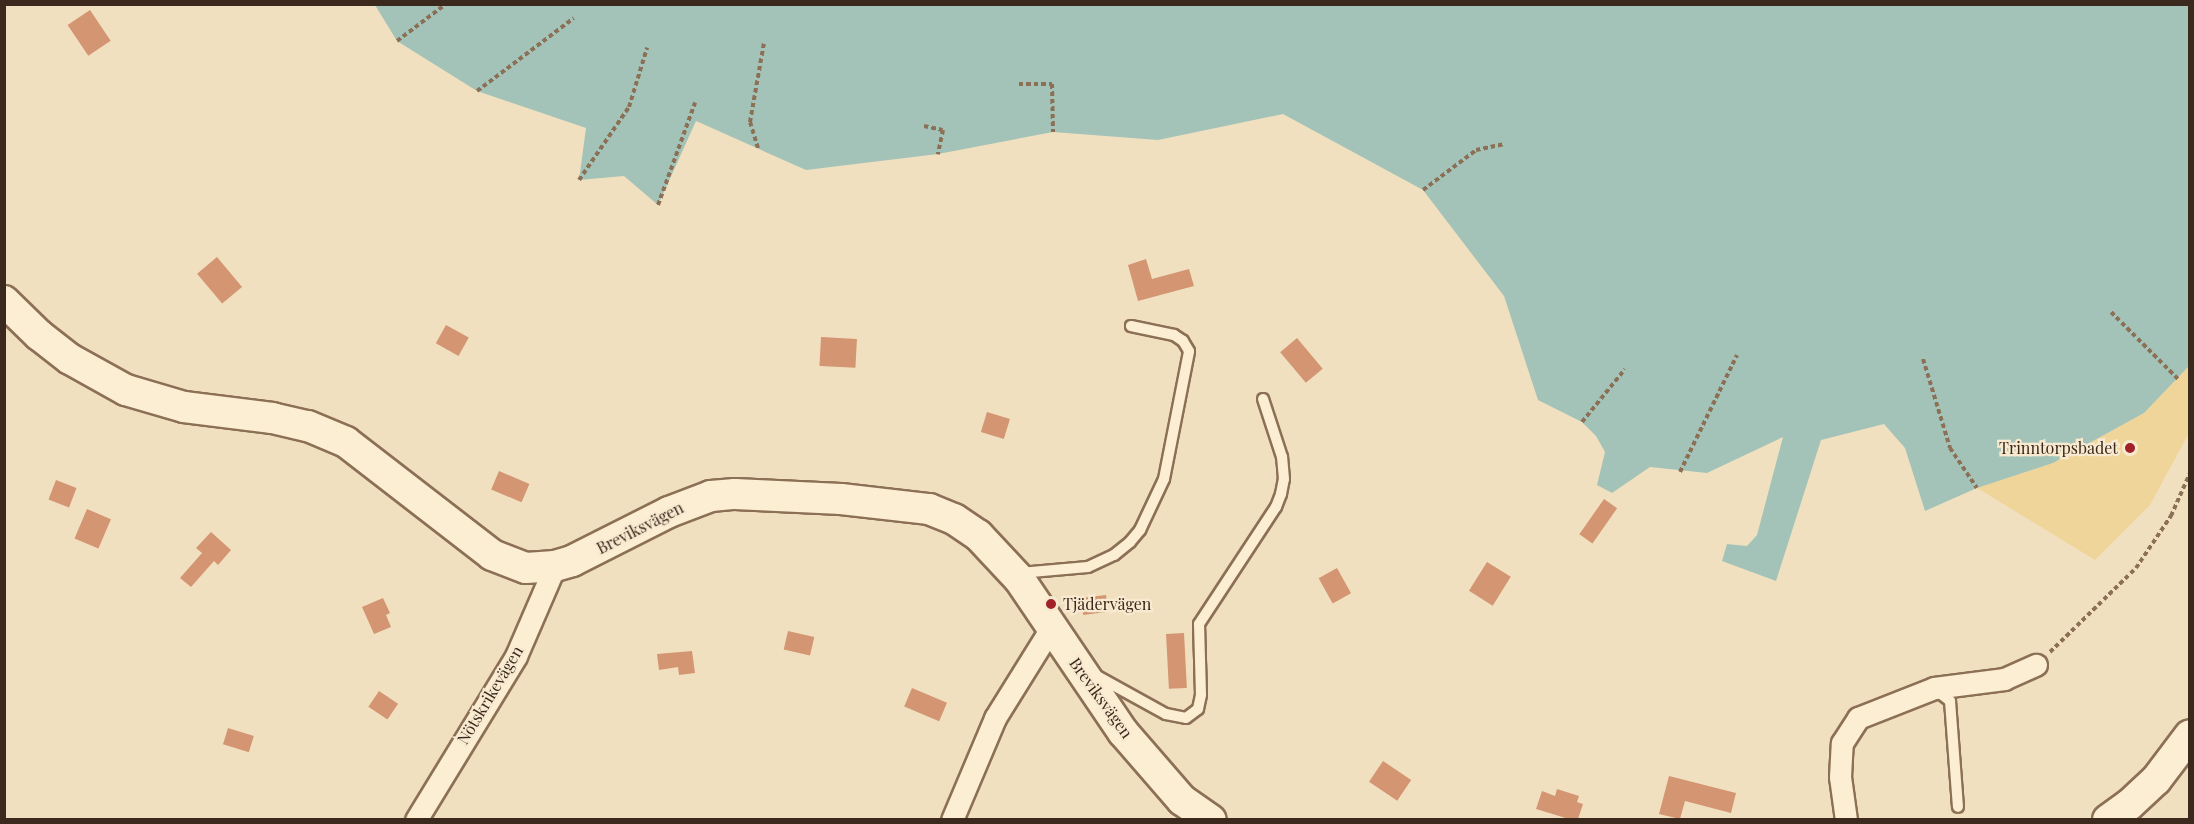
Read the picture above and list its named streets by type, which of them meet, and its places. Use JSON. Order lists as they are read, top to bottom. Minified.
{"streets":{"main road":["Breviksvägen"],"street":["Nötskrikevägen"]},"crossings":[["Breviksvägen","Nötskrikevägen"]],"places":["Trinntorpsbadet","Tjädervägen"]}
